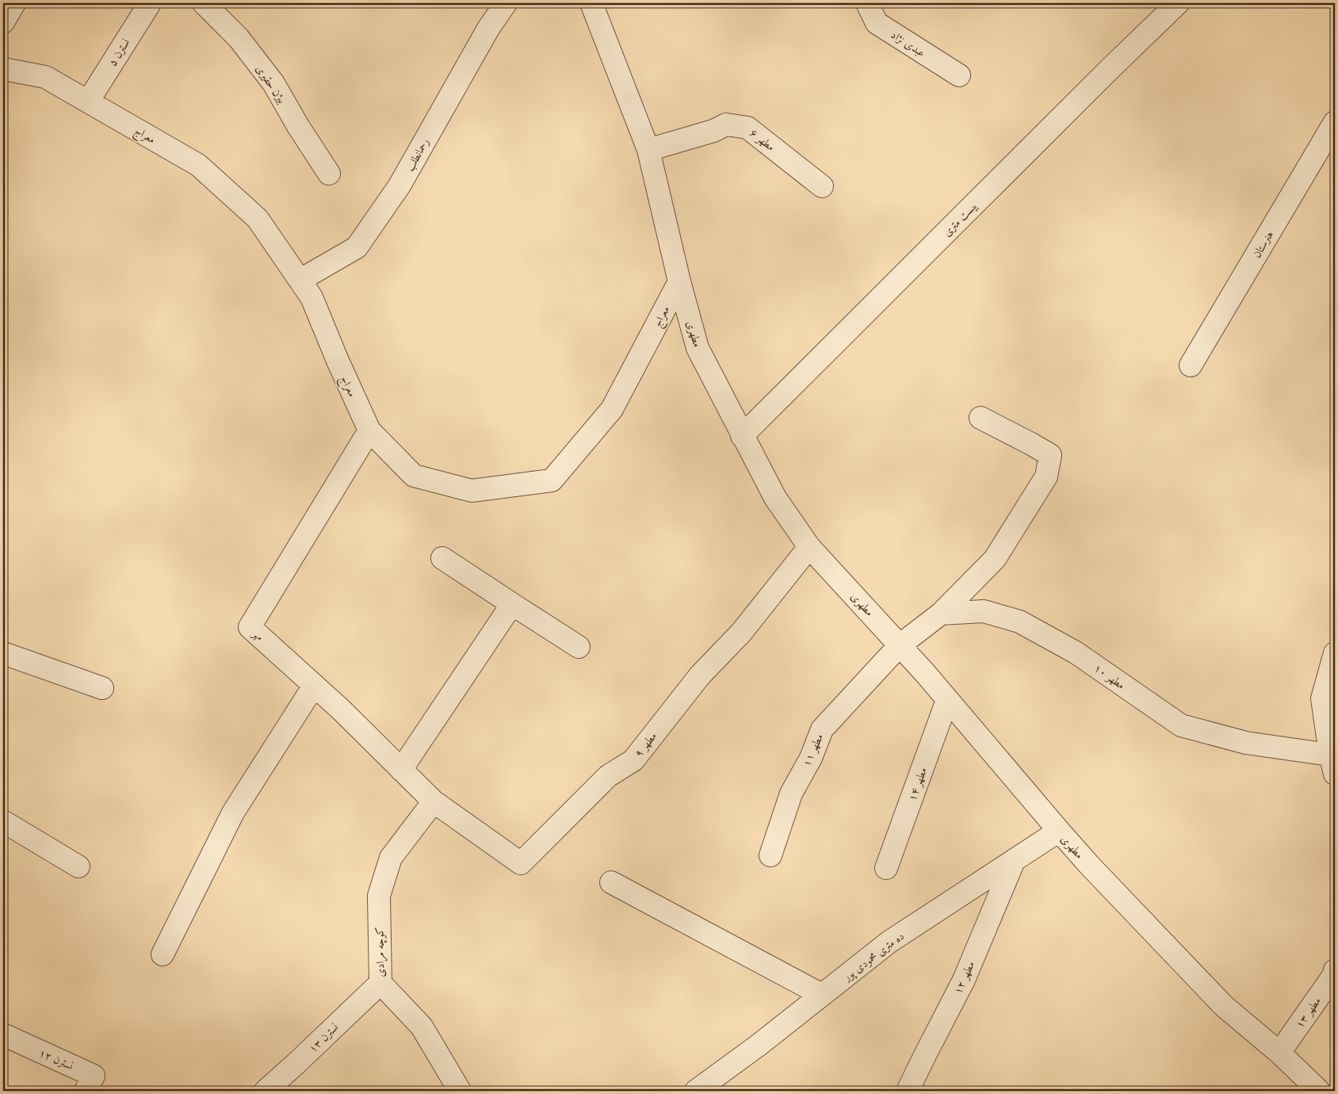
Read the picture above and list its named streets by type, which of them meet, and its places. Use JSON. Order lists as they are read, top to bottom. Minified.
{"streets":{"street":["عبدی نژاد","نسترن ۵","بیژن حقیری","معراج","مطهر ۶","رحمانطلب","بیست متری","هنرستان","مطهری","مهر","مطهر ۱۰","مطهر ۹","مطهر ۱۱","مطهر ۱۴","کوچه مرادی","ده متری محمودی پور","مطهر ۱۲","مطهر ۱۳","نسترن ۱۳","نسترن ۱۲"]},"crossings":[["نسترن ۵","معراج"],["معراج","رحمانطلب"],["معراج","مطهری"],["معراج","مهر"],["مطهر ۶","مطهری"],["بیست متری","مطهری"],["مطهری","مطهر ۹"],["مطهری","مطهر ۱۱"],["مطهری","مطهر ۱۴"],["مطهری","ده متری محمودی پور"],["مطهری","مطهر ۱۳"],["مهر","مطهر ۹"],["مهر","کوچه مرادی"],["مطهر ۹","کوچه مرادی"],["کوچه مرادی","نسترن ۱۳"],["ده متری محمودی پور","مطهر ۱۲"]]}
